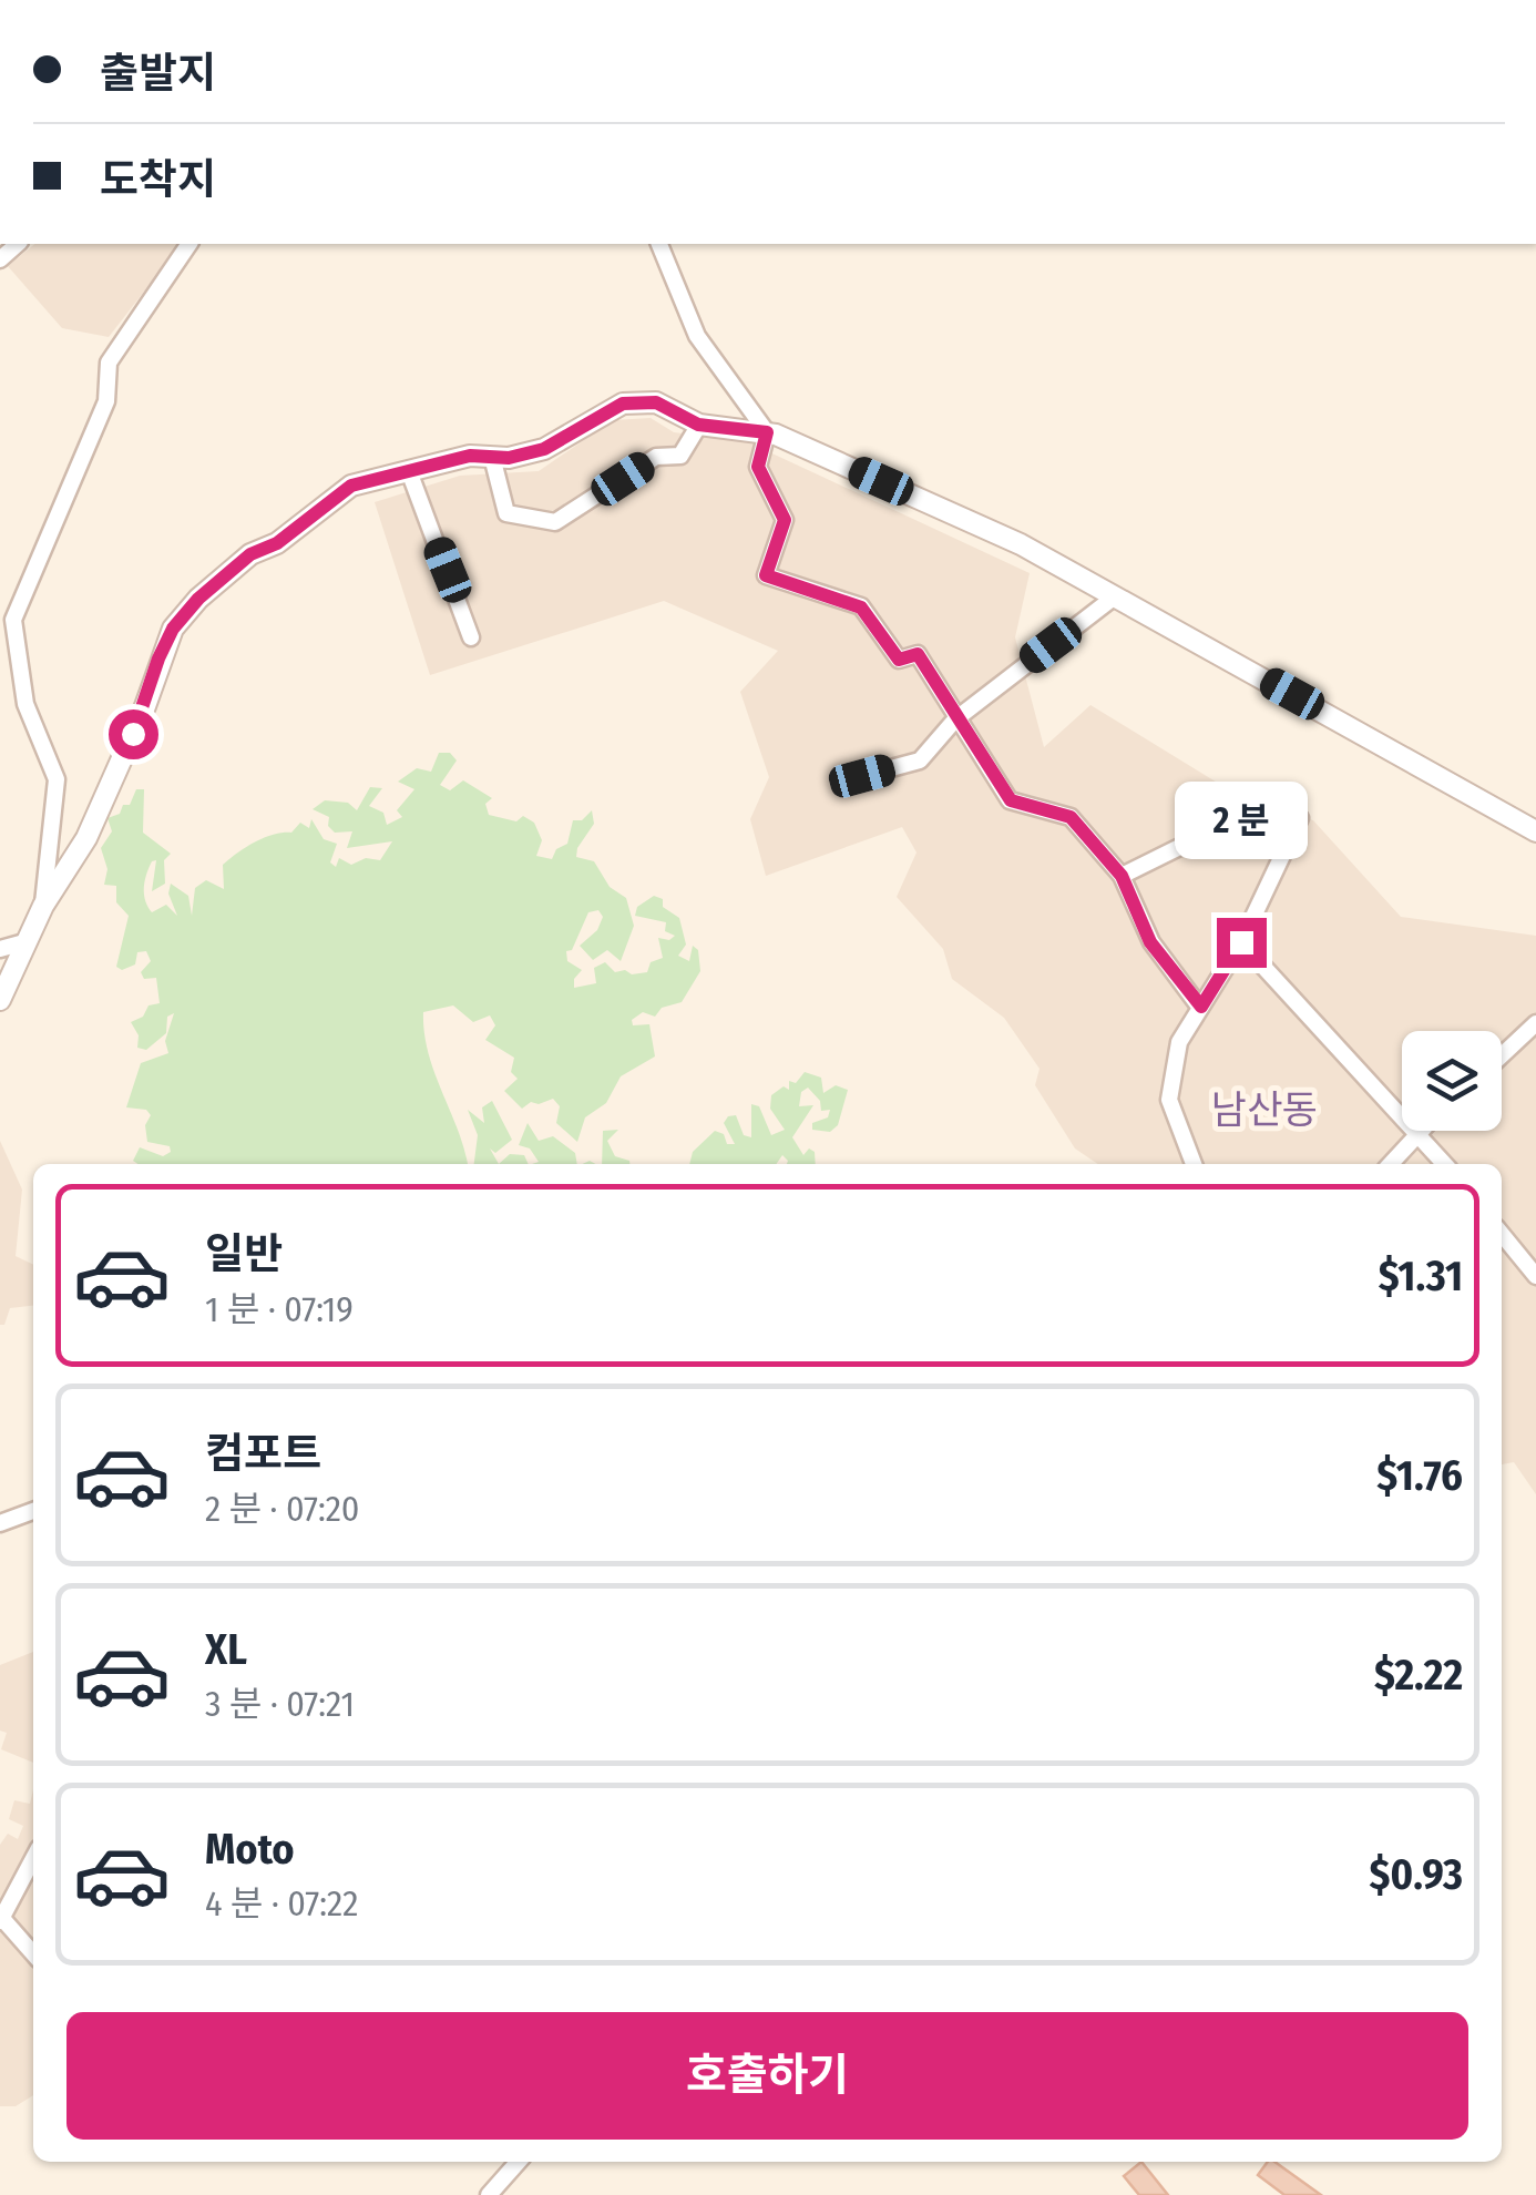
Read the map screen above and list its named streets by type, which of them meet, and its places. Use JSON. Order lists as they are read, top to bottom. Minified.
{"districts":["남산동"],"page":{"banner":["출발지","도착지"],"bubble":"2 분","list":[{"name":"일반","note":"1 분 · 07:19","value":"$1.31"},{"name":"컴포트","note":"2 분 · 07:20","value":"$1.76"},{"name":"XL","note":"3 분 · 07:21","value":"$2.22"},{"name":"Moto","note":"4 분 · 07:22","value":"$0.93"}],"buttons":"호출하기"}}
